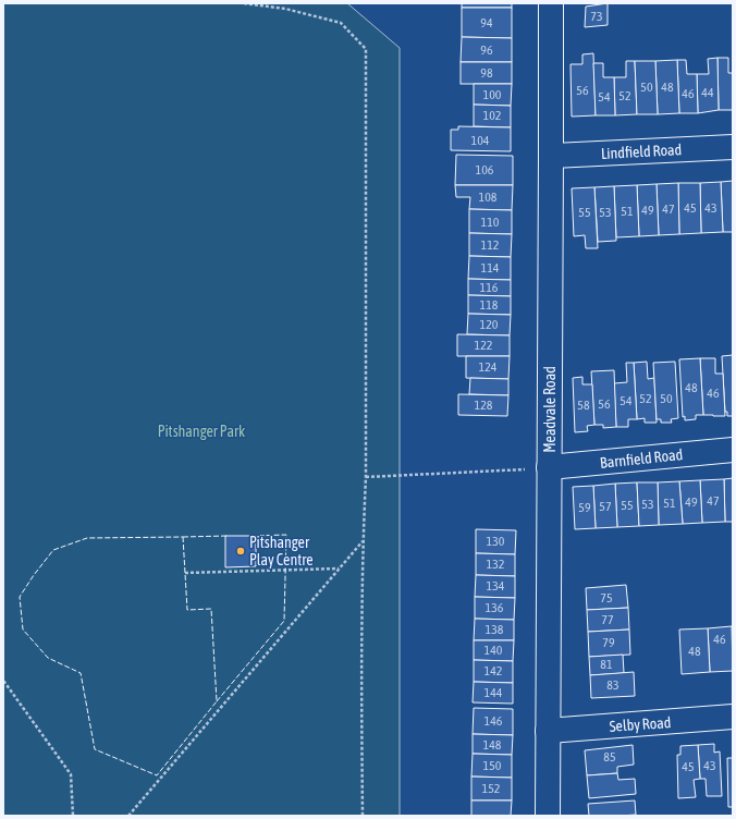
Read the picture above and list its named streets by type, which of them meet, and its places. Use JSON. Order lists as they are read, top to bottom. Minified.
{"streets":{"street":["Lindfield Road","Meadvale Road","Barnfield Road","Selby Road"]},"crossings":[["Lindfield Road","Meadvale Road"],["Meadvale Road","Barnfield Road"],["Meadvale Road","Selby Road"]],"parks":["Pitshanger Park"],"places":["Pitshanger Play Centre"],"house_numbers":["73","94","96","98","50","48","56","44","46","100","52","54","102","104","106","108","45","43","47","49","51","55","53","110","112","114","116","118","120","122","124","48","46","52","50","54","56","128","58","47","49","51","53","55","57","59","130","132","134","75","136","77","138","46","79","140","48","81","142","83","144","146","148","85","150","43","45","152"]}
